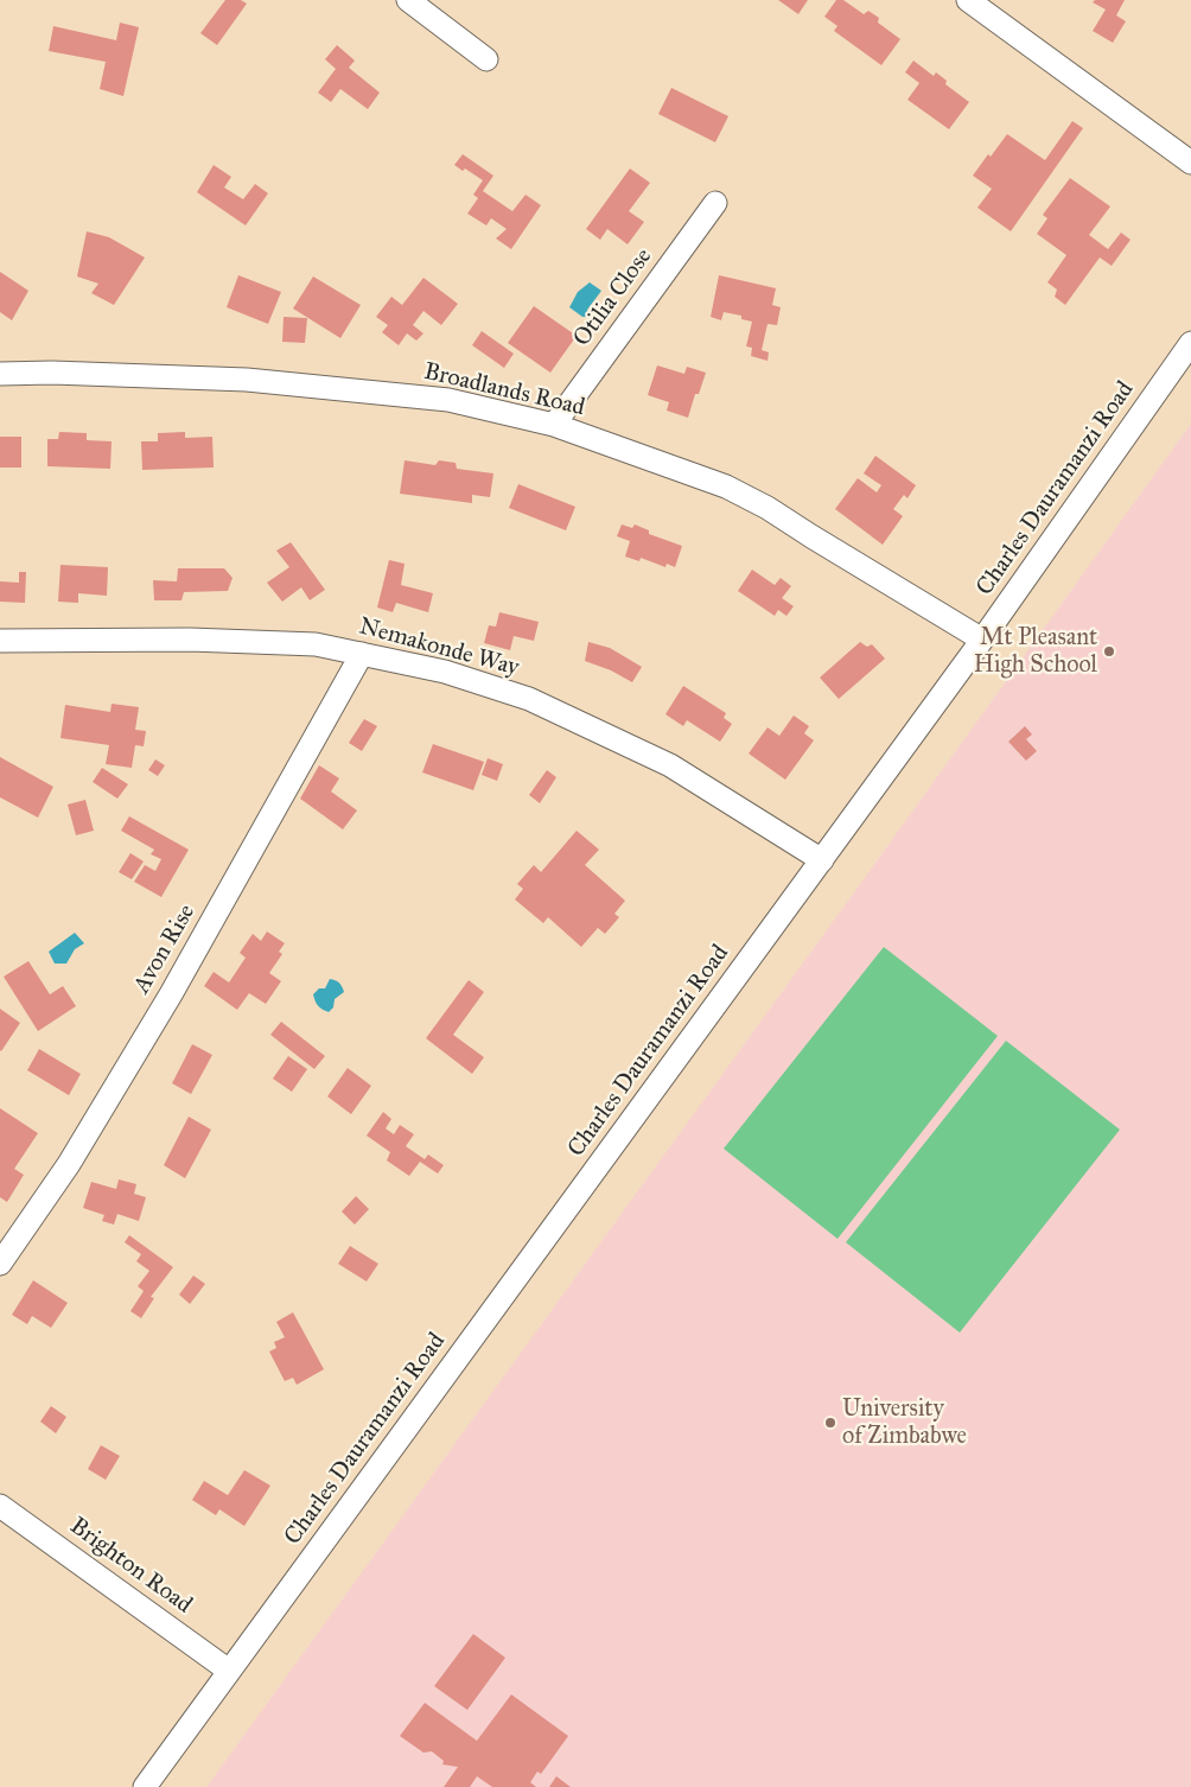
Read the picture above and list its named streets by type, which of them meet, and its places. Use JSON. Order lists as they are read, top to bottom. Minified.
{"streets":{"street":["Otilia Close","Broadlands Road","Charles Dauramanzi Road","Nemakonde Way","Avon Rise","Brighton Road"]},"crossings":[["Otilia Close","Broadlands Road"],["Broadlands Road","Charles Dauramanzi Road"],["Charles Dauramanzi Road","Nemakonde Way"],["Charles Dauramanzi Road","Brighton Road"],["Nemakonde Way","Avon Rise"]],"places":["Mt Pleasant High School","University of Zimbabwe"]}
